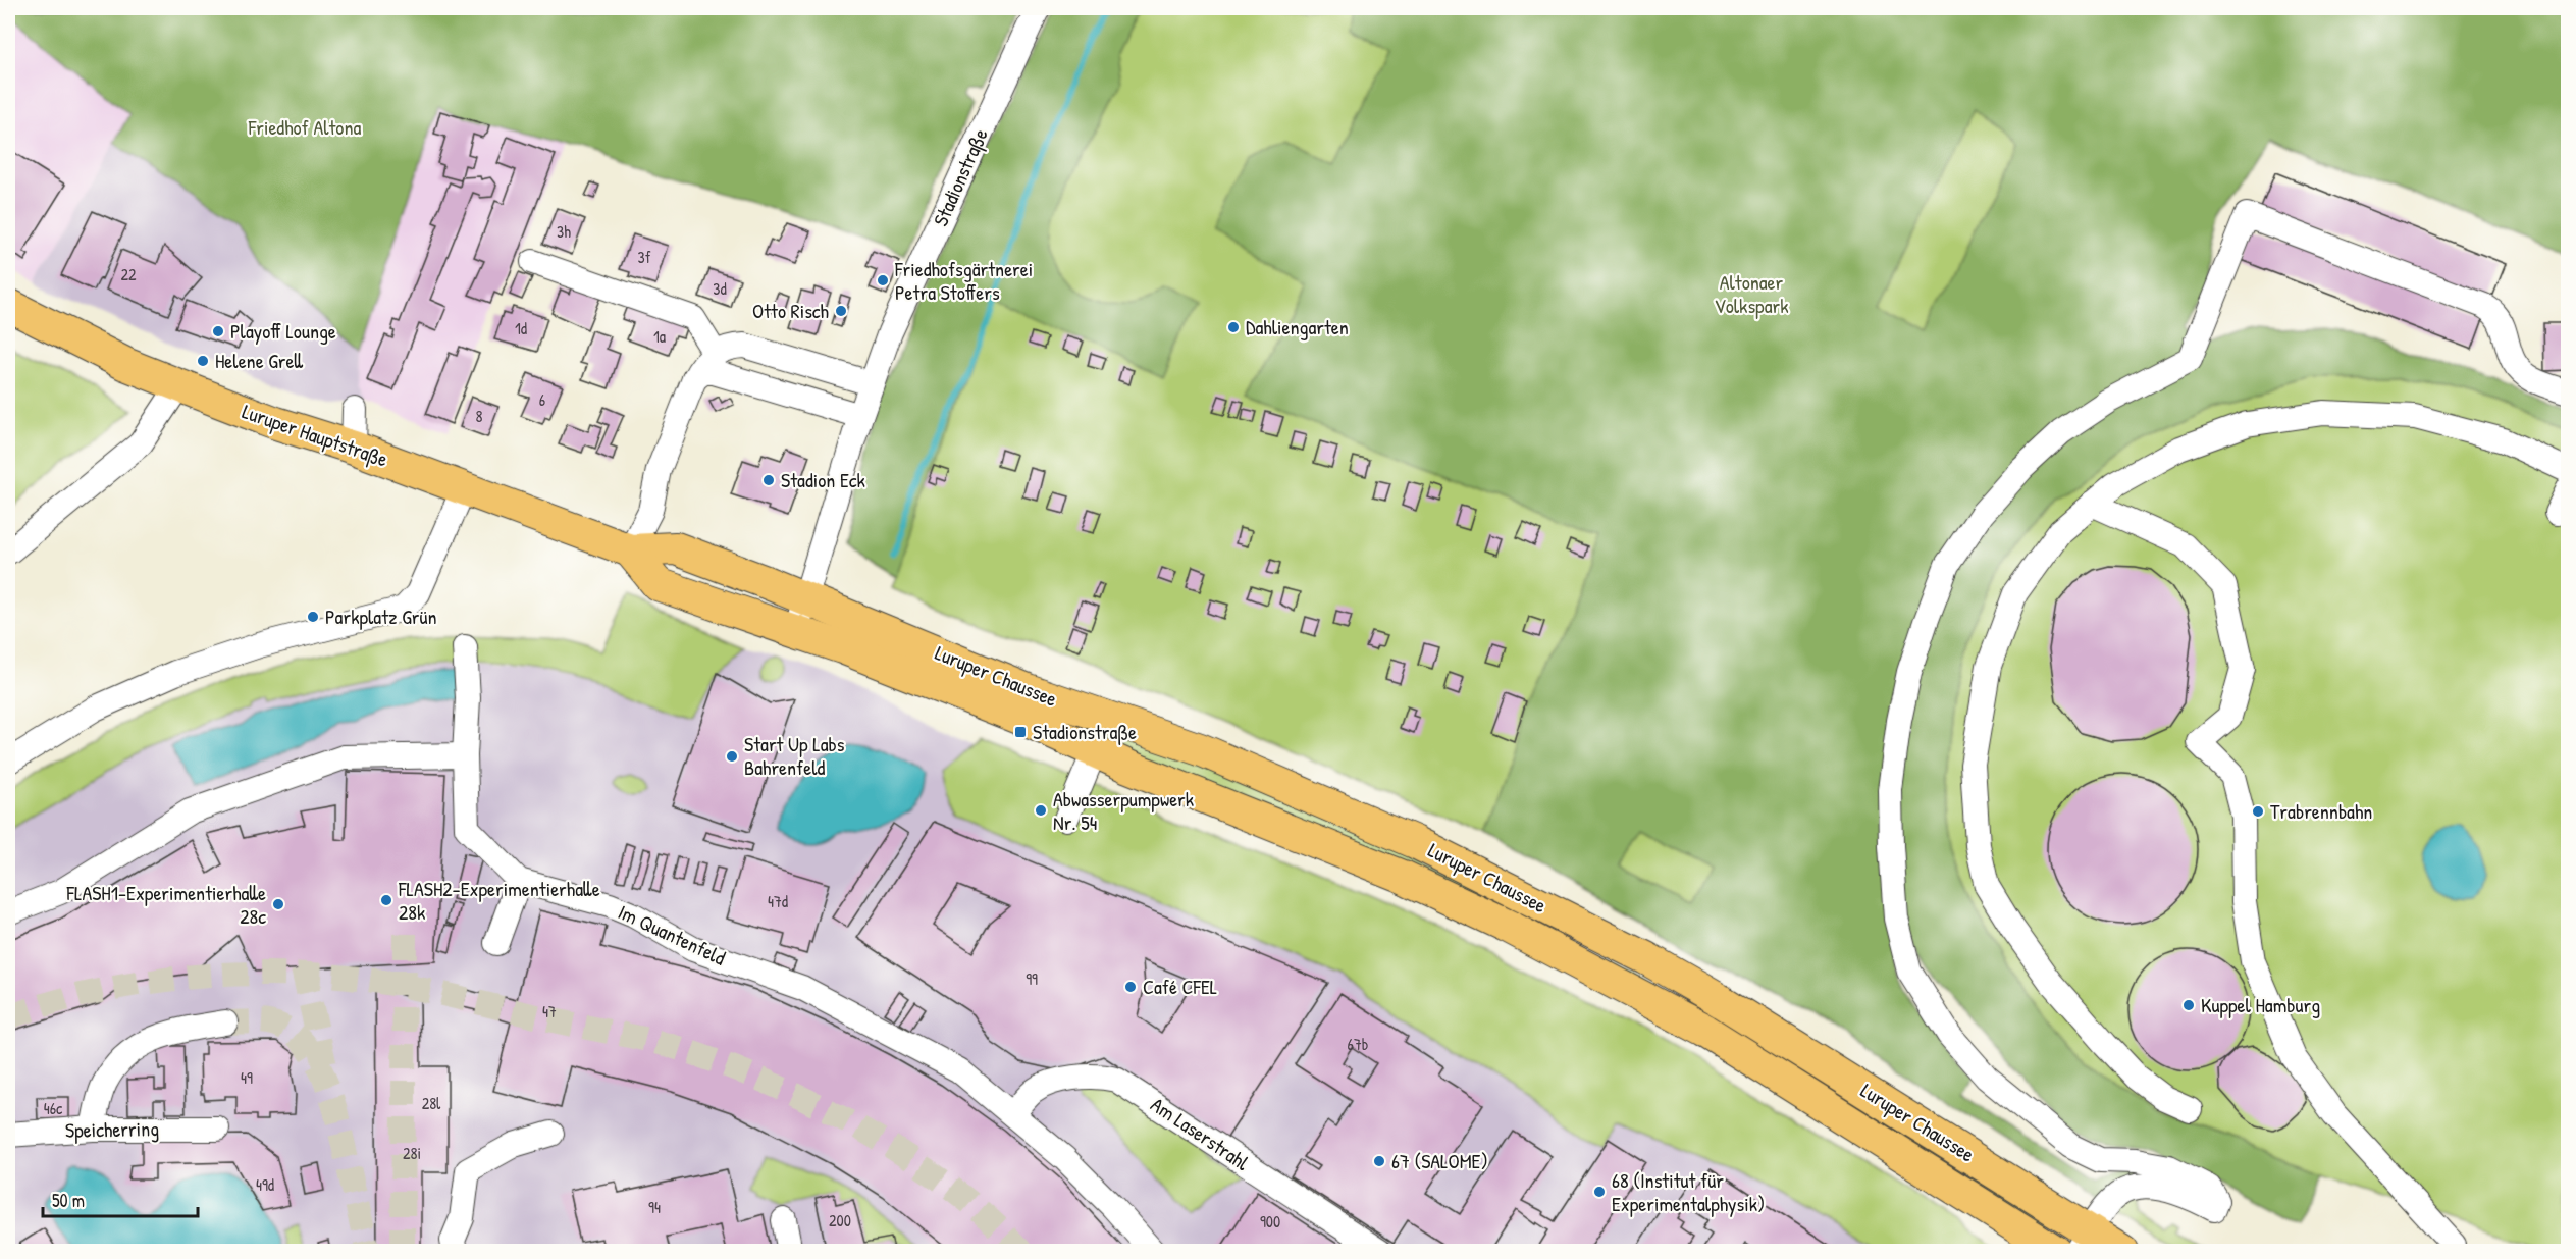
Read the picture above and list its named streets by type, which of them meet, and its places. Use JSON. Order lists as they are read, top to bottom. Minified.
{"streets":{"main road":["Luruper Hauptstraße","Luruper Chaussee"],"street":["Stadionstraße","Im Quantenfeld","Speicherring","Am Laserstrahl"]},"crossings":[["Stadionstraße","Luruper Hauptstraße"],["Stadionstraße","Luruper Chaussee"],["Luruper Hauptstraße","Luruper Chaussee"],["Im Quantenfeld","Am Laserstrahl"]],"parks":["Friedhof Altona","Altonaer Volkspark"],"places":{"other":["Friedhofsgärtnerei Petra Stoffers","Otto Risch","Dahliengarten","Playoff Lounge","Helene Grell","Stadion Eck","Parkplatz Grün","Start Up Labs Bahrenfeld","Abwasserpumpwerk Nr. 54","Trabrennbahn","FLASH2-Experimentierhalle 28k","FLASH1-Experimentierhalle 28c","Café CFEL","Kuppel Hamburg","67 (SALOME)","68 (Institut für Experimentalphysik)"],"transit":["Stadionstraße"]},"house_numbers":["3h","3f","22","3d","1d","1a","6","8","47d","99","47","67b","49","28l","46c","28i","49d","94","200","900"],"scale_bar":"50 m"}
